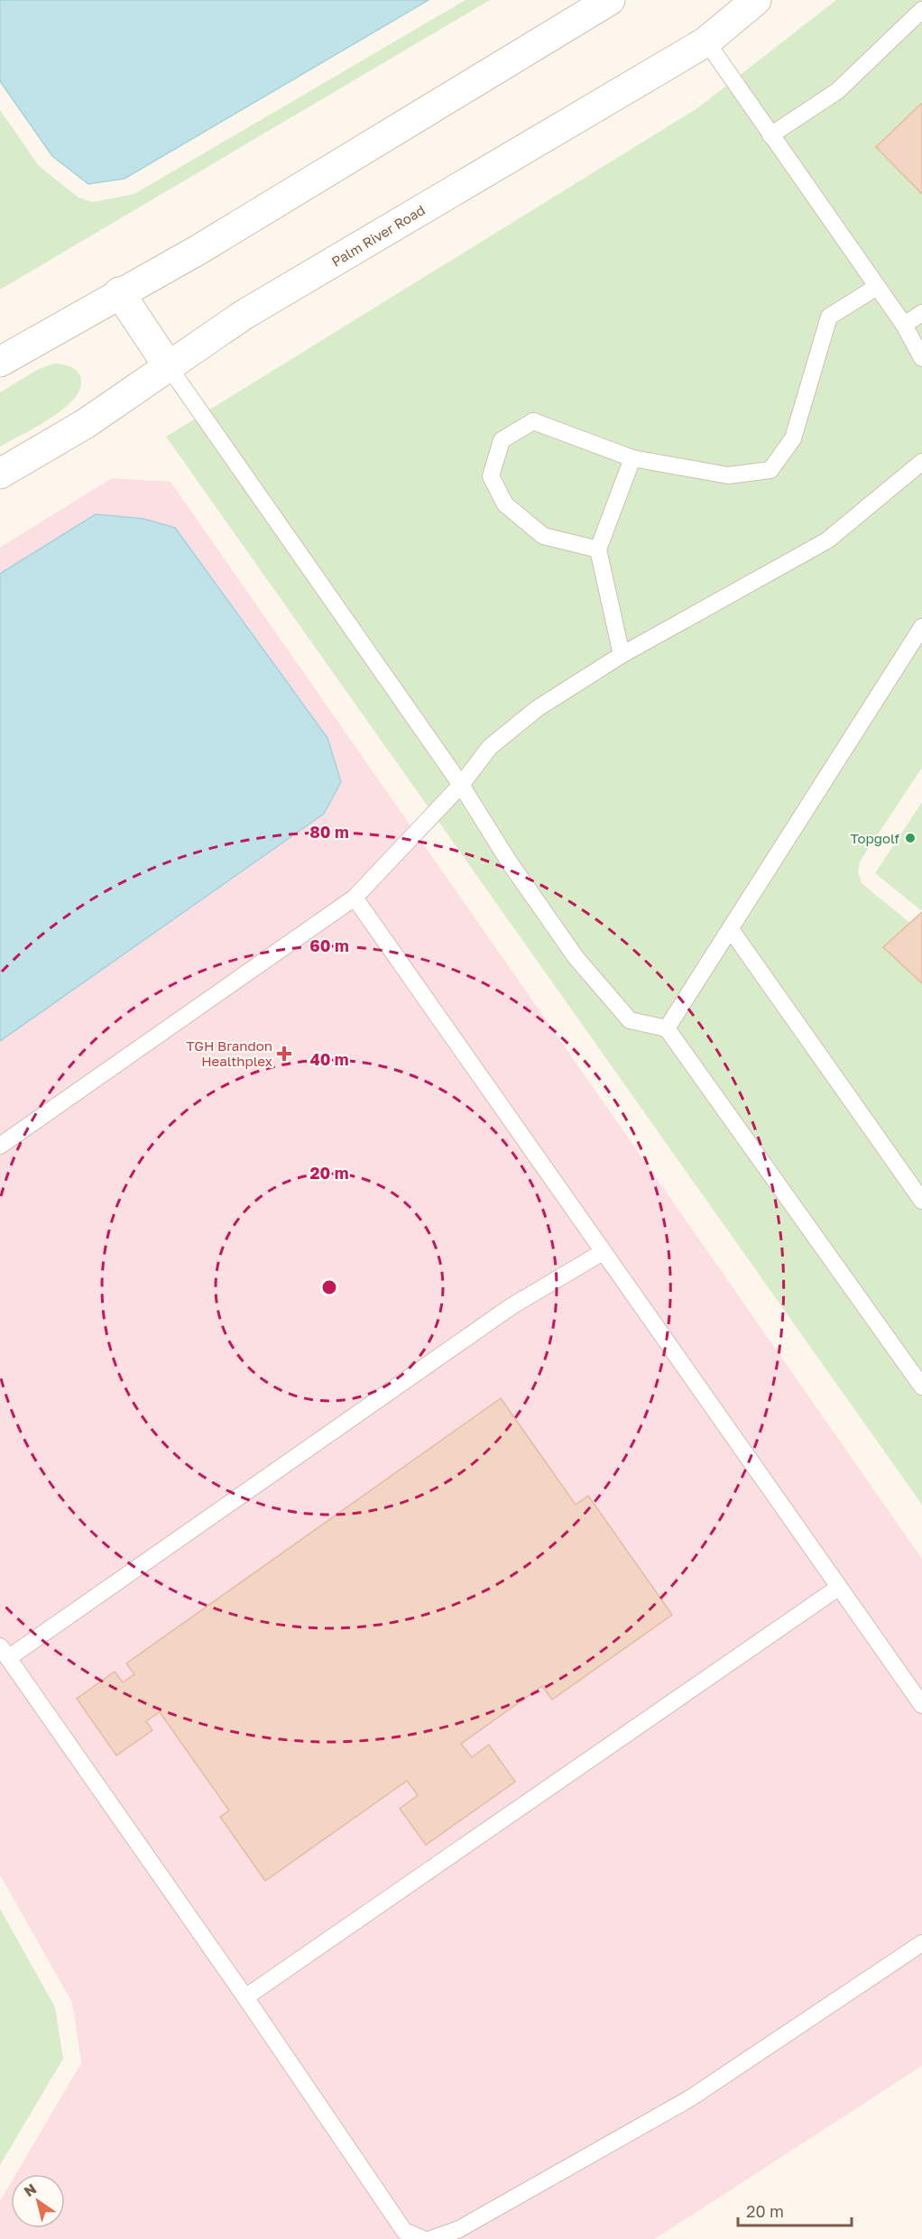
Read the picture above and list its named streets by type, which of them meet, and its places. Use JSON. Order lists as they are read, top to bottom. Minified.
{"streets":{"street":["Palm River Road"]},"places":{"other":["Topgolf"],"health":["TGH Brandon Healthplex"]},"scale_bar":"20 m","north":"top left","rings":["80 m","60 m","40 m","20 m"]}
